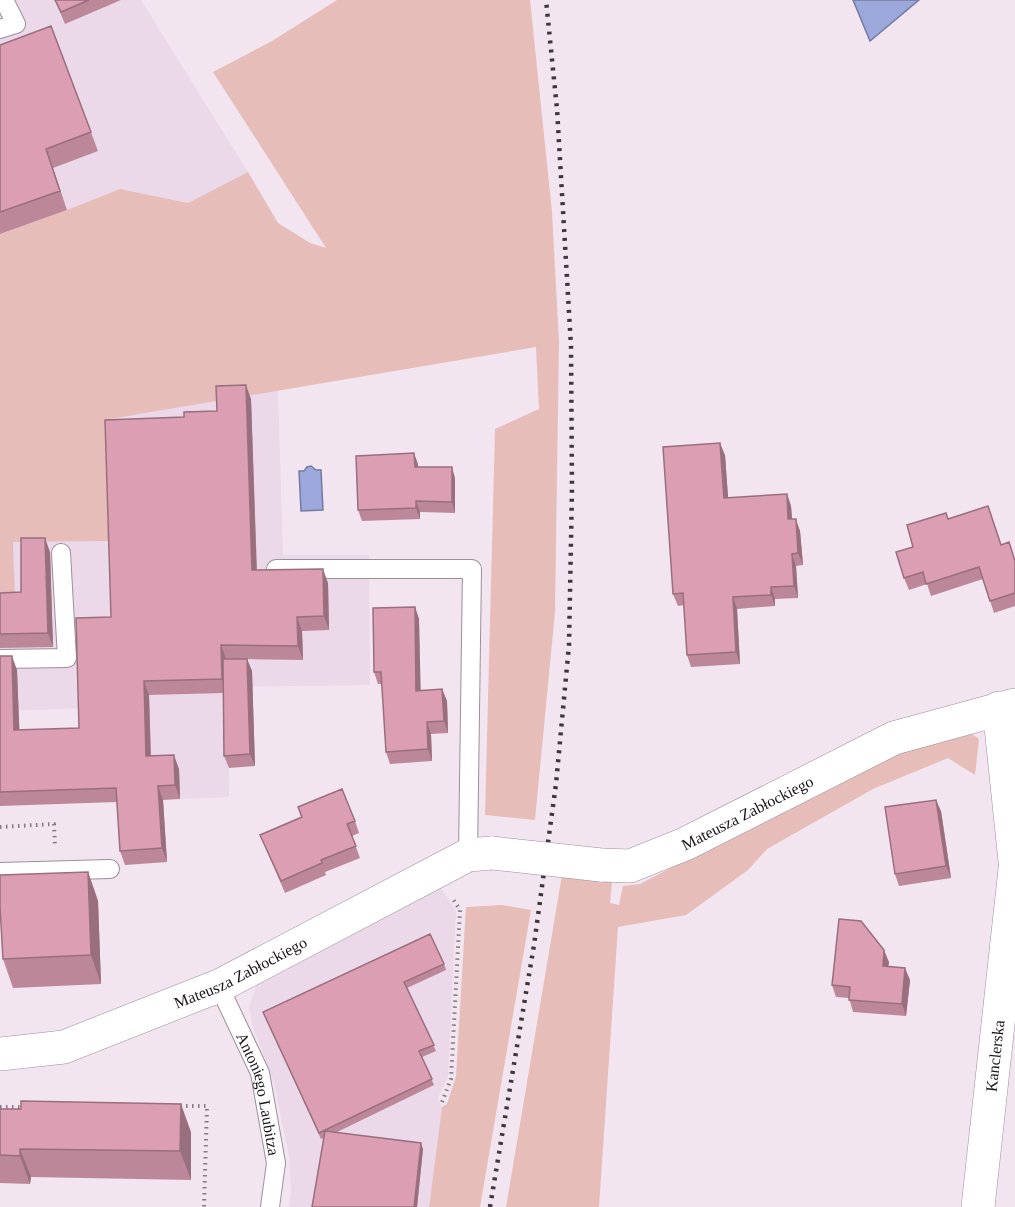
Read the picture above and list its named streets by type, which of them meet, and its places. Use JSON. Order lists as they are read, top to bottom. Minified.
{"streets":{"street":["Mateusza Zabłockiego","Kanclerska"],"lane":["Antoniego Laubitza"]},"crossings":[["Mateusza Zabłockiego","Antoniego Laubitza"]]}
